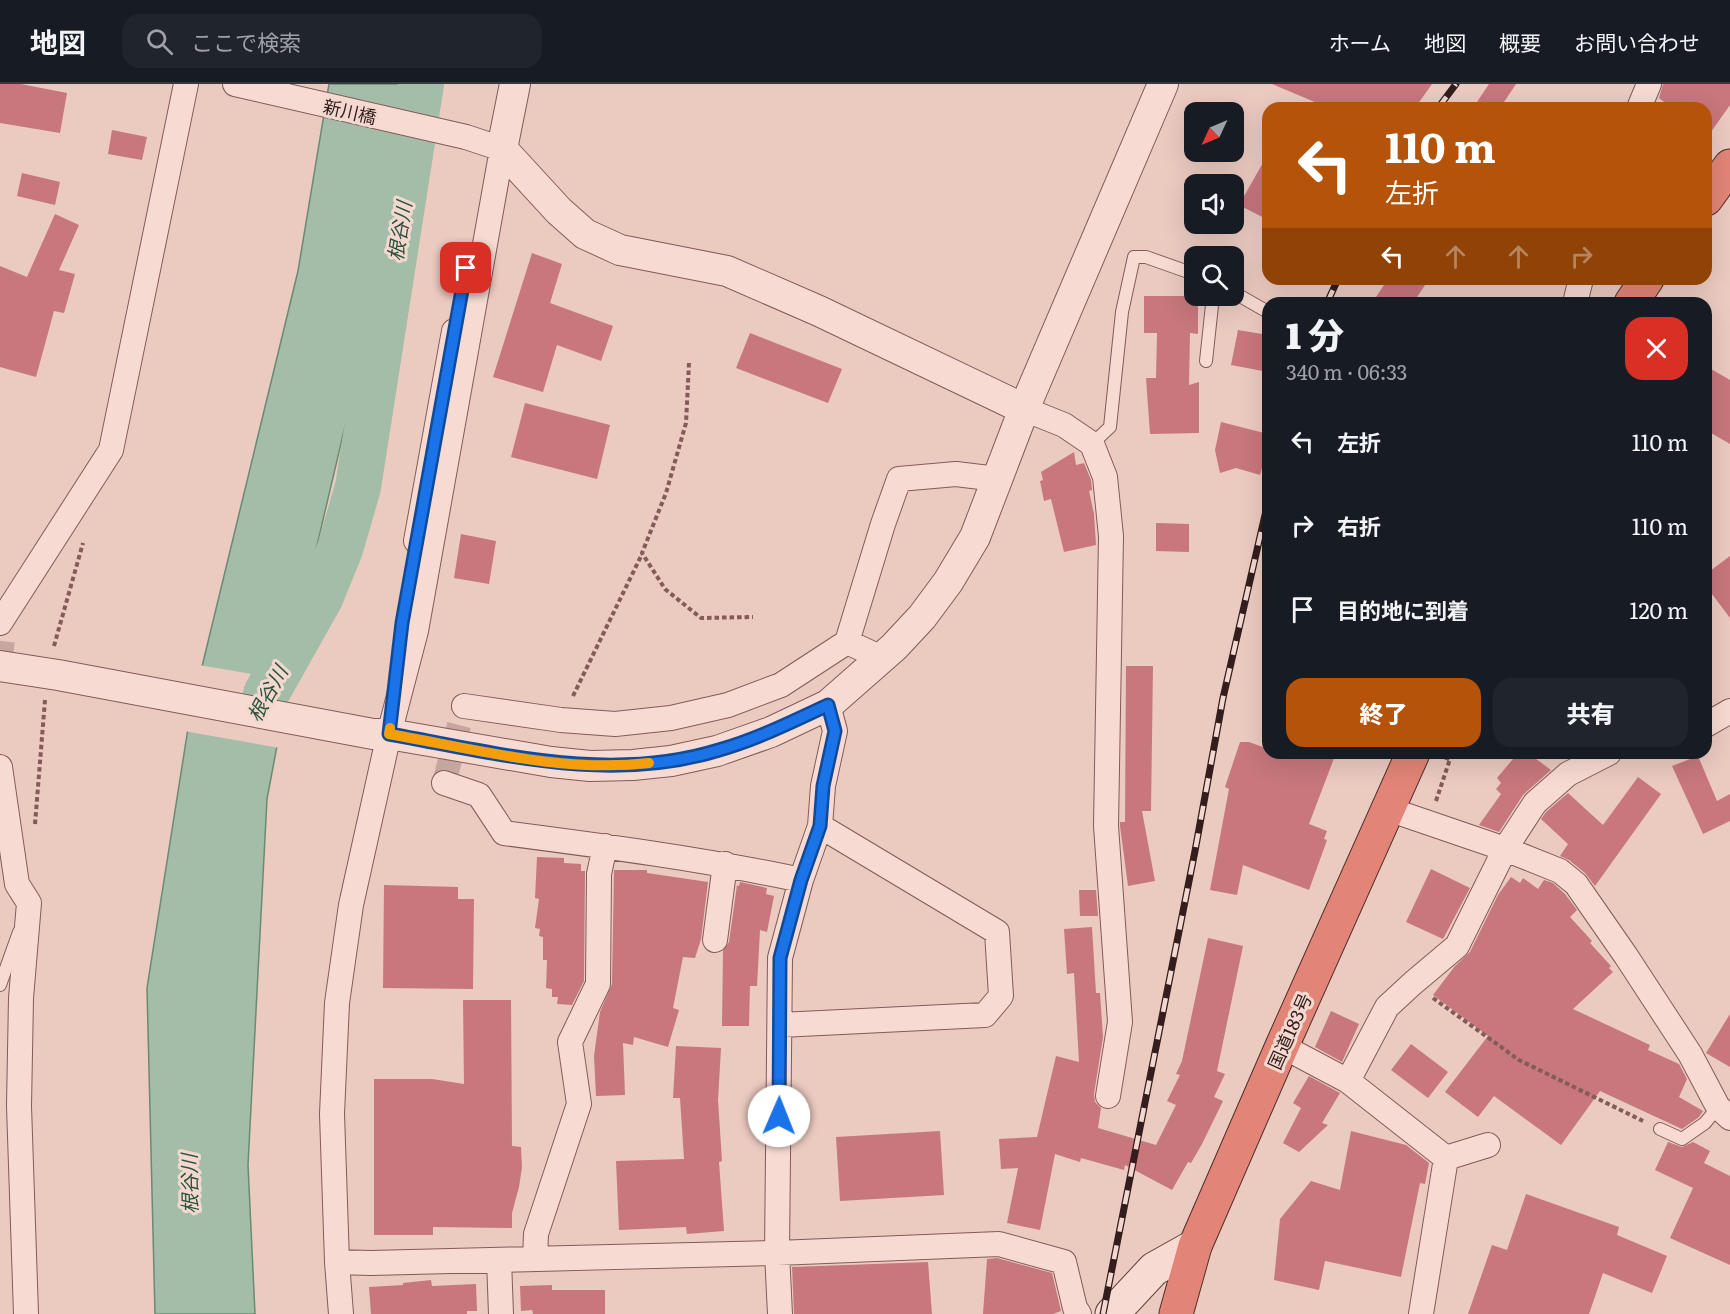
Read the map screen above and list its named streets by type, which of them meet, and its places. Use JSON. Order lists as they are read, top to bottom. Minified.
{"streets":{"highway":["国道183号"],"street":["新川橋"]},"water":["根谷川"],"north":"bottom left","page":{"header":"地図","search":"ここで検索","nav":["ホーム","地図","概要","お問い合わせ"],"turn":["110 m","左折"],"heading":["1 分","340 m · 06:33"],"list":[{"name":"左折","value":"110 m"},{"name":"右折","value":"110 m"},{"name":"目的地に到着","value":"120 m"}],"buttons":["終了","共有"]}}
